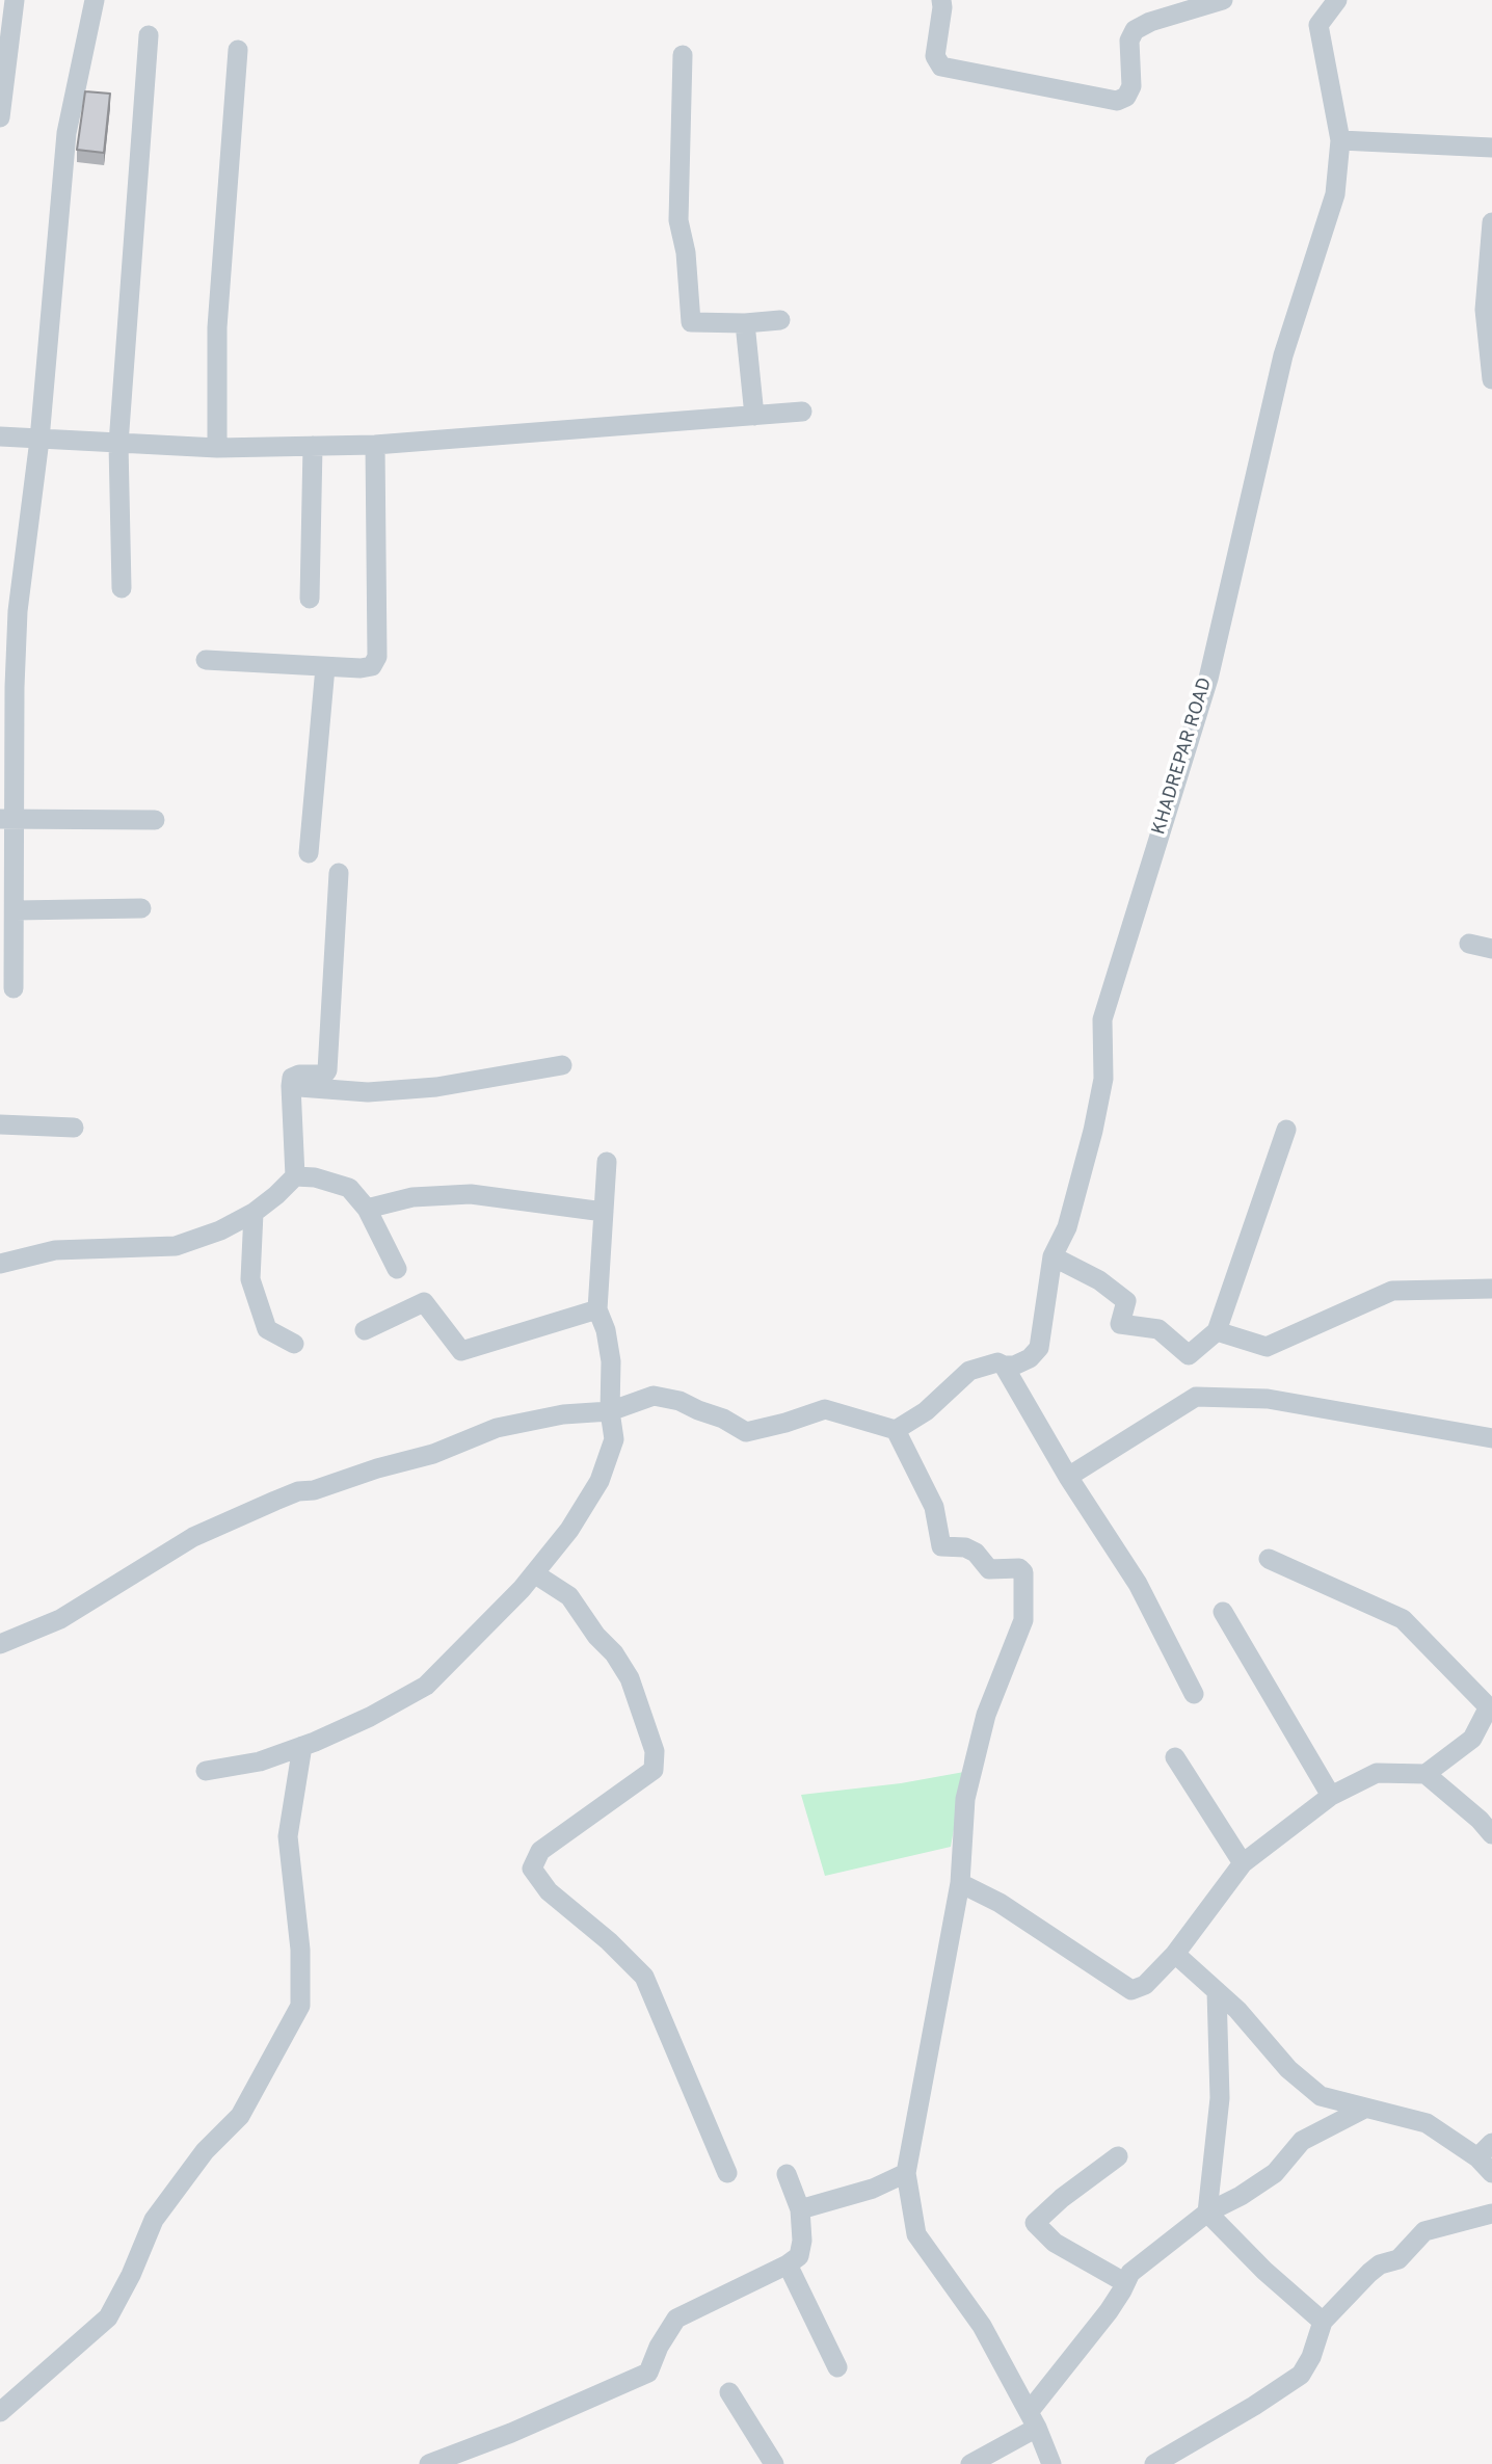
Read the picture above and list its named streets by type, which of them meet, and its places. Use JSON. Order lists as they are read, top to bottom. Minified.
{"streets":{"street":["KHADREPAR ROAD"]}}
